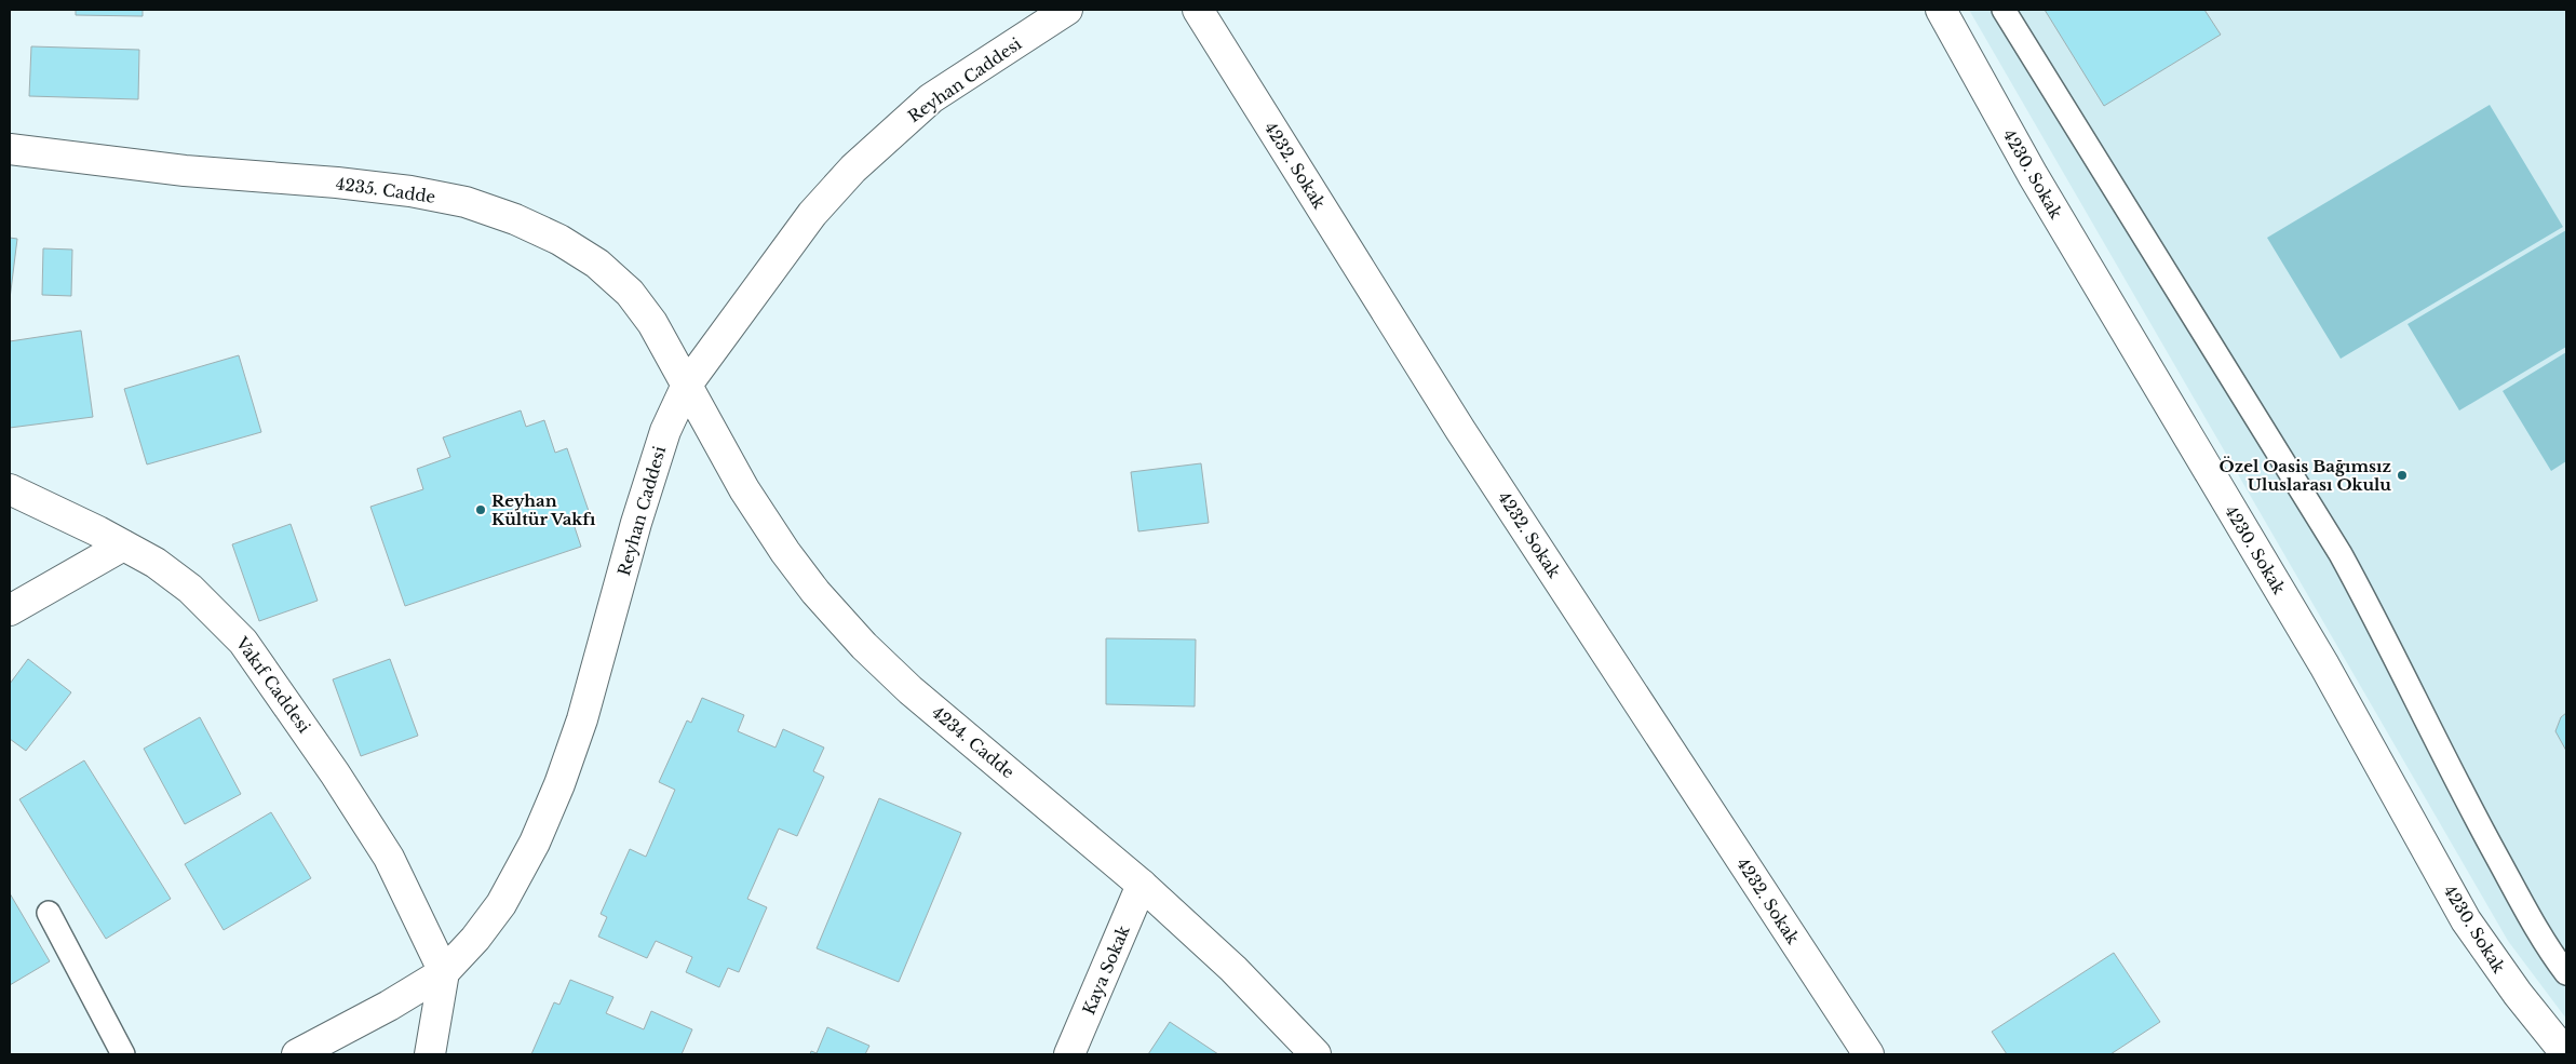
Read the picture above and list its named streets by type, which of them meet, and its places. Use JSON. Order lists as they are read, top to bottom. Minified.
{"streets":{"street":["Reyhan Caddesi","4232. Sokak","4230. Sokak","4235. Cadde","Vakıf Caddesi","4234. Cadde","Kaya Sokak"]},"crossings":[["Reyhan Caddesi","4235. Cadde"],["Reyhan Caddesi","Vakıf Caddesi"],["Reyhan Caddesi","4234. Cadde"],["4235. Cadde","4234. Cadde"],["4234. Cadde","Kaya Sokak"]],"places":["Özel Oasis Bağımsız Uluslarası Okulu","Reyhan Kültür Vakfı"]}
